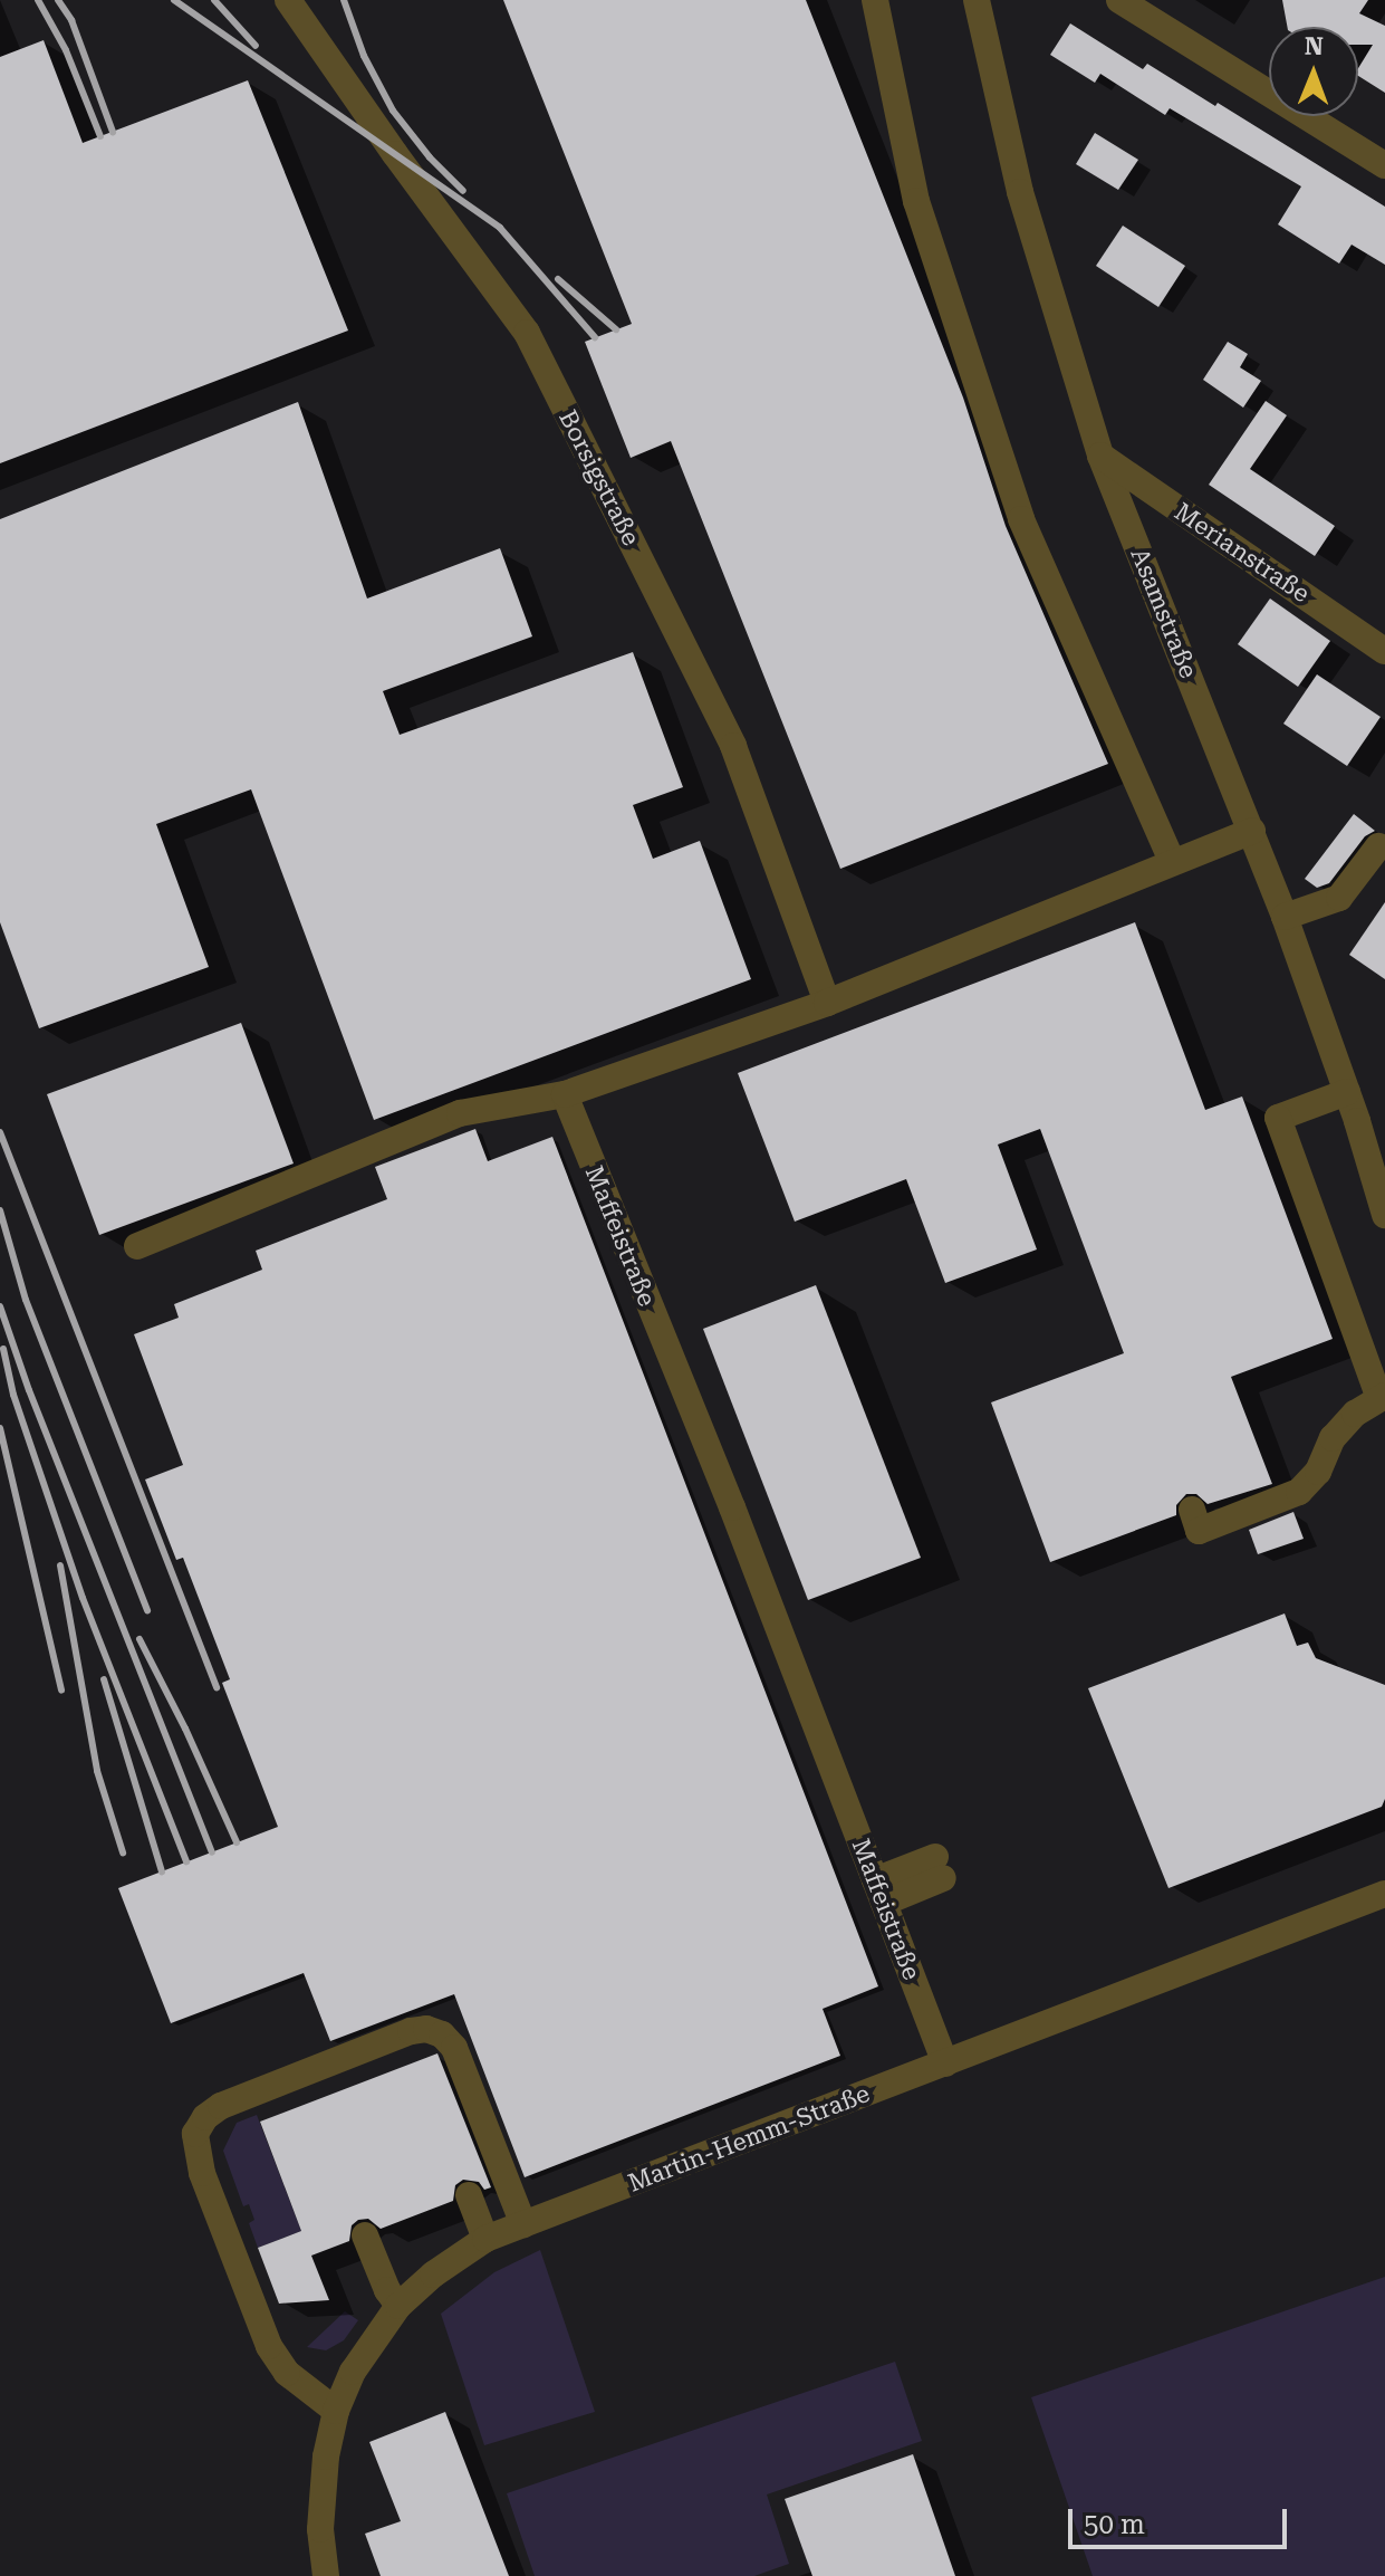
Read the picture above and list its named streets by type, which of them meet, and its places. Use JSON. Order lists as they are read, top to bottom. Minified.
{"streets":{"street":["Borsigstraße","Merianstraße","Asamstraße","Maffeistraße","Martin-Hemm-Straße"]},"crossings":[["Merianstraße","Asamstraße"],["Maffeistraße","Martin-Hemm-Straße"]],"scale_bar":"50 m","north":"top"}
